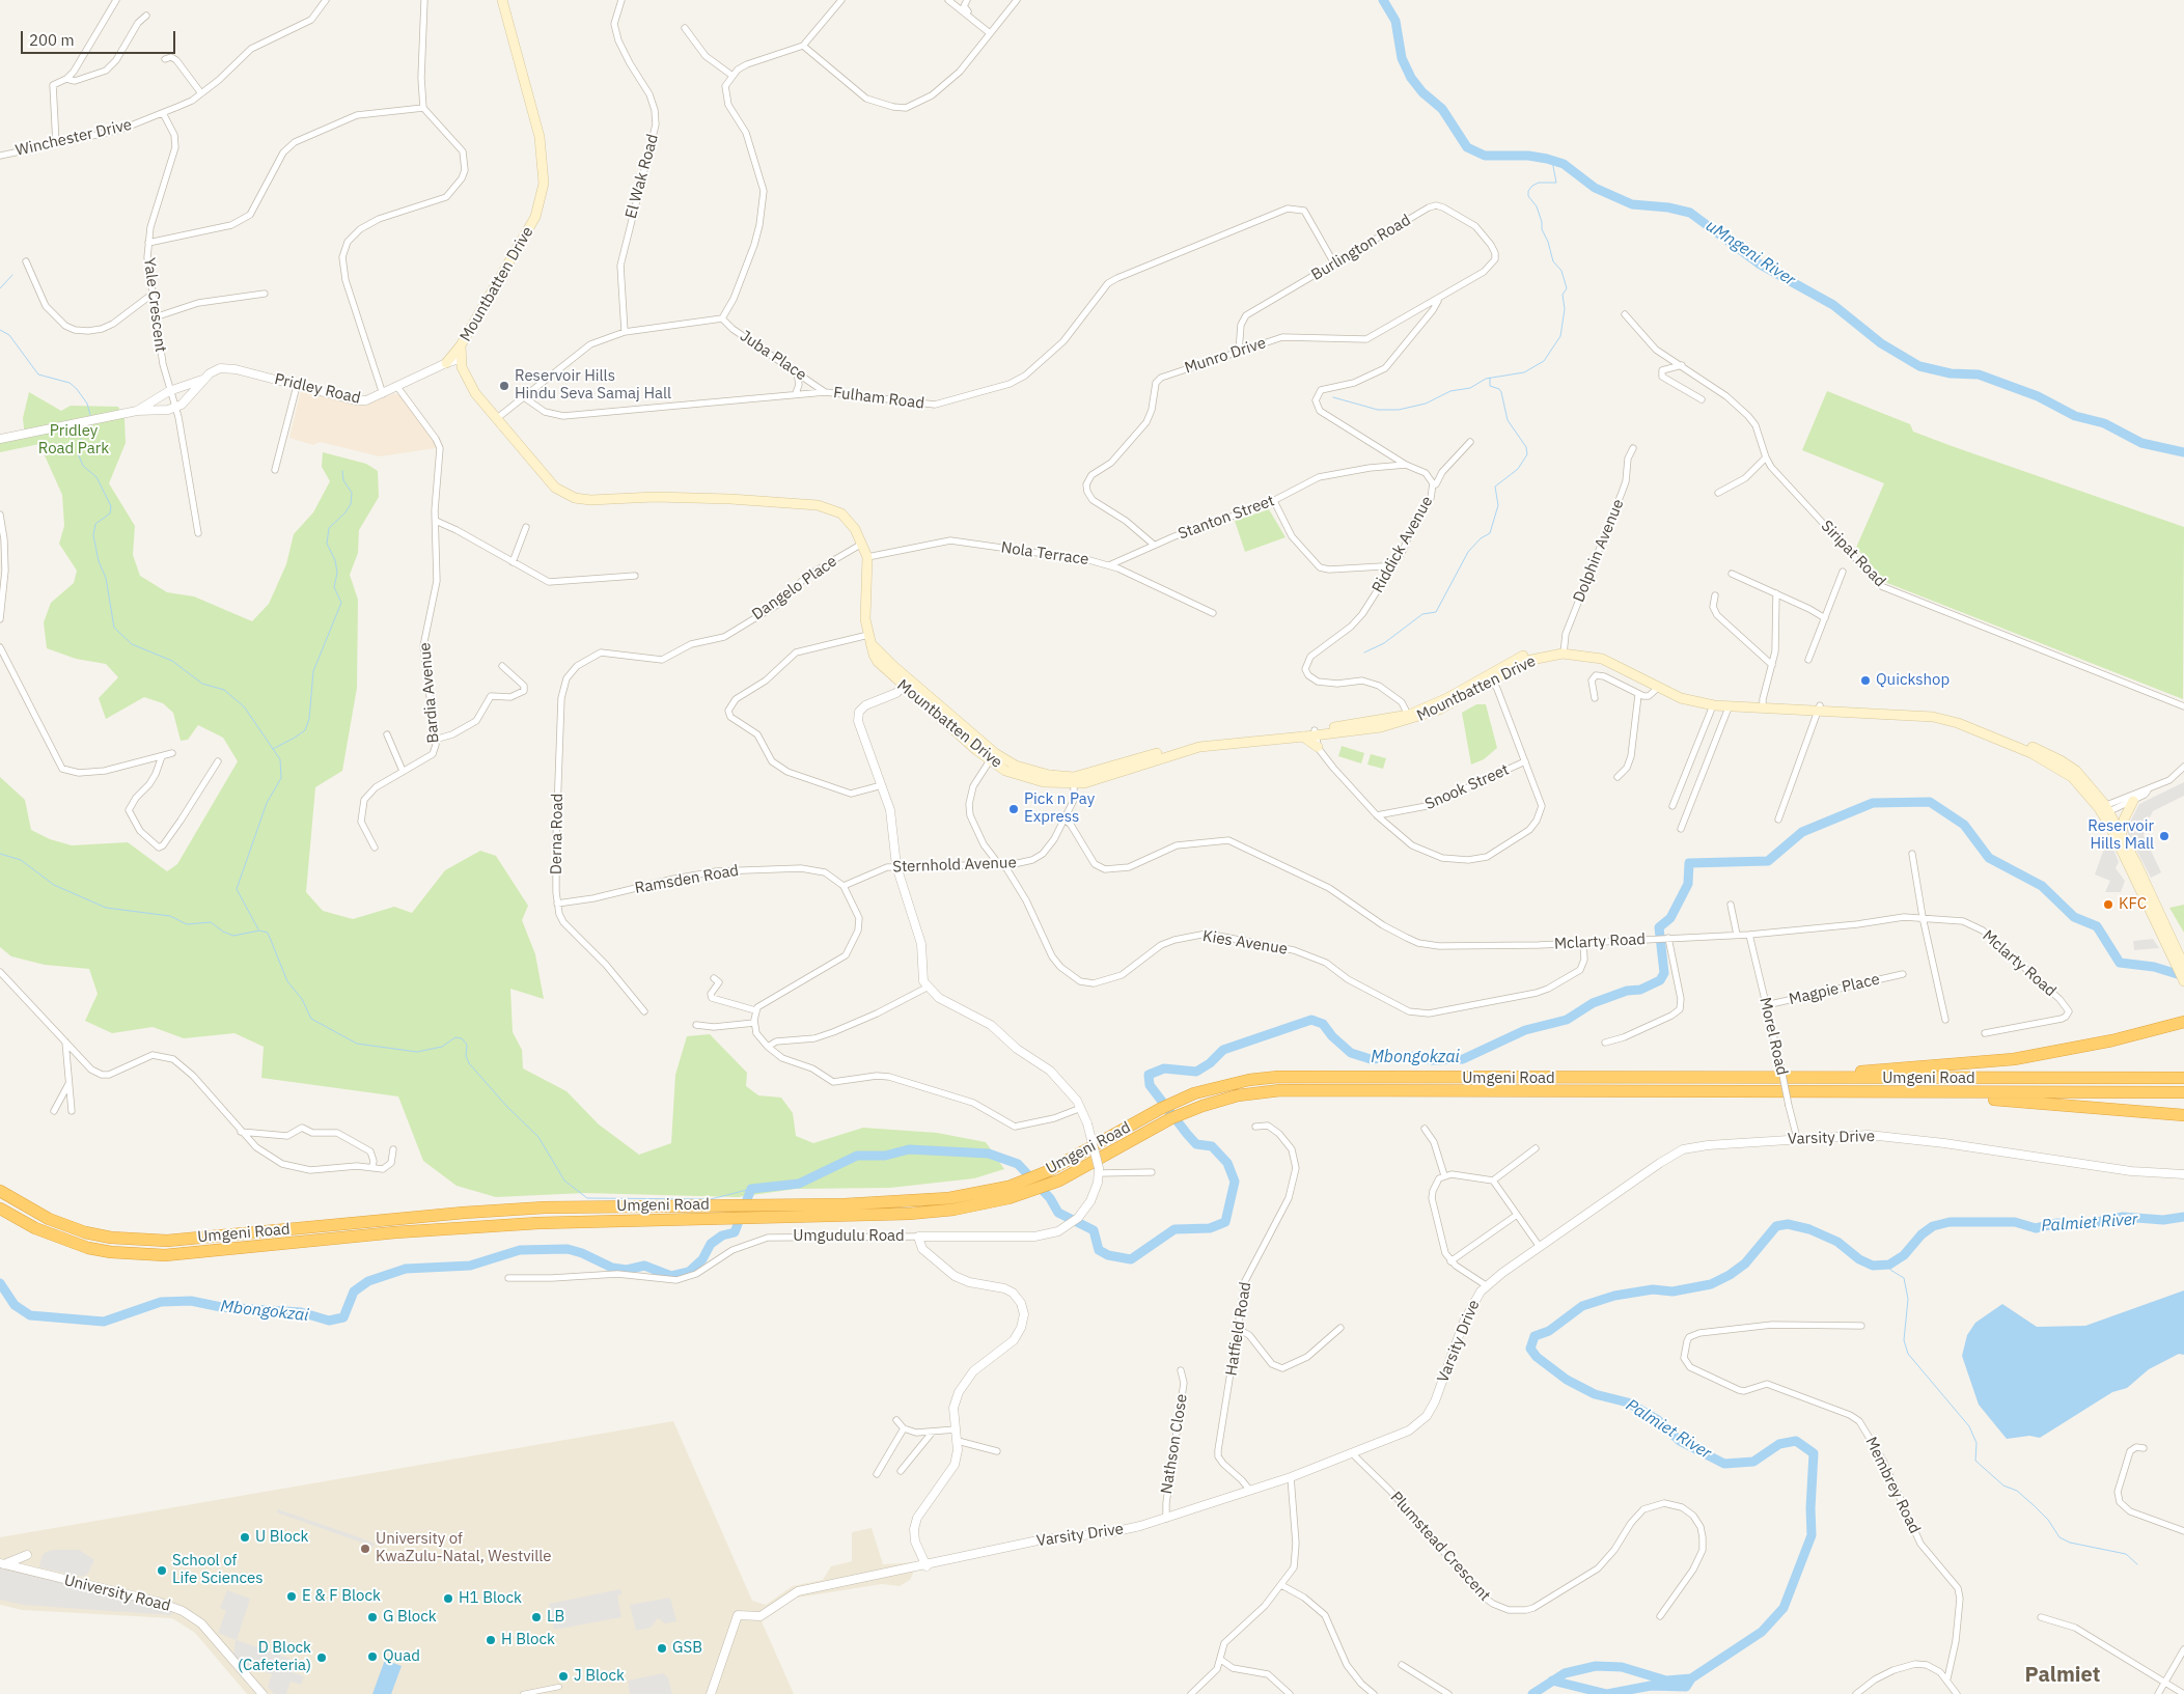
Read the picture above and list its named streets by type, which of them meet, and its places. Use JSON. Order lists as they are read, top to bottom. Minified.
{"streets":{"highway":["Umgeni Road"],"main road":["Mountbatten Drive"],"street":["Winchester Drive","El Wak Road","Burlington Road","Yale Crescent","Juba Place","Munro Drive","Pridley Road","Fulham Road","Stanton Street","Riddick Avenue","Dolphin Avenue","Nola Terrace","Siripat Road","Dangelo Place","Bardia Avenue","Snook Street","Derna Road","Sternhold Avenue","Ramsden Road","Mclarty Road","Kies Avenue","Magpie Place","Morel Road","Varsity Drive","Umgudulu Road","Hatfield Road","Nathson Close","Membrey Road","Plumstead Crescent","University Road"]},"crossings":[["Winchester Drive","Yale Crescent"],["Burlington Road","Munro Drive"],["Burlington Road","Fulham Road"],["Mountbatten Drive","Pridley Road"],["Mountbatten Drive","Riddick Avenue"],["Mountbatten Drive","Dolphin Avenue"],["Mountbatten Drive","Nola Terrace"],["Mountbatten Drive","Dangelo Place"],["Mountbatten Drive","Sternhold Avenue"],["Mountbatten Drive","Kies Avenue"],["Yale Crescent","Pridley Road"],["Juba Place","Fulham Road"],["Munro Drive","Stanton Street"],["Munro Drive","Riddick Avenue"],["Pridley Road","Bardia Avenue"],["Stanton Street","Riddick Avenue"],["Stanton Street","Nola Terrace"],["Dangelo Place","Derna Road"],["Derna Road","Ramsden Road"],["Sternhold Avenue","Ramsden Road"],["Sternhold Avenue","Mclarty Road"],["Sternhold Avenue","Kies Avenue"],["Mclarty Road","Kies Avenue"],["Mclarty Road","Morel Road"],["Magpie Place","Morel Road"],["Morel Road","Varsity Drive"],["Varsity Drive","Umgudulu Road"],["Varsity Drive","Hatfield Road"],["Varsity Drive","Nathson Close"],["Varsity Drive","Plumstead Crescent"]],"districts":["Palmiet"],"water":["uMngeni River","Mbongokzai","Palmiet River"],"parks":["Pridley Road Park"],"places":["Reservoir Hills Hindu Seva Samaj Hall","Quickshop","Pick n Pay Express","Reservoir Hills Mall","KFC","U Block","University of KwaZulu-Natal, Westville","School of Life Sciences","E & F Block","H1 Block","G Block","LB","H Block","GSB","Quad","D Block (Cafeteria)","J Block"],"scale_bar":"200 m"}
